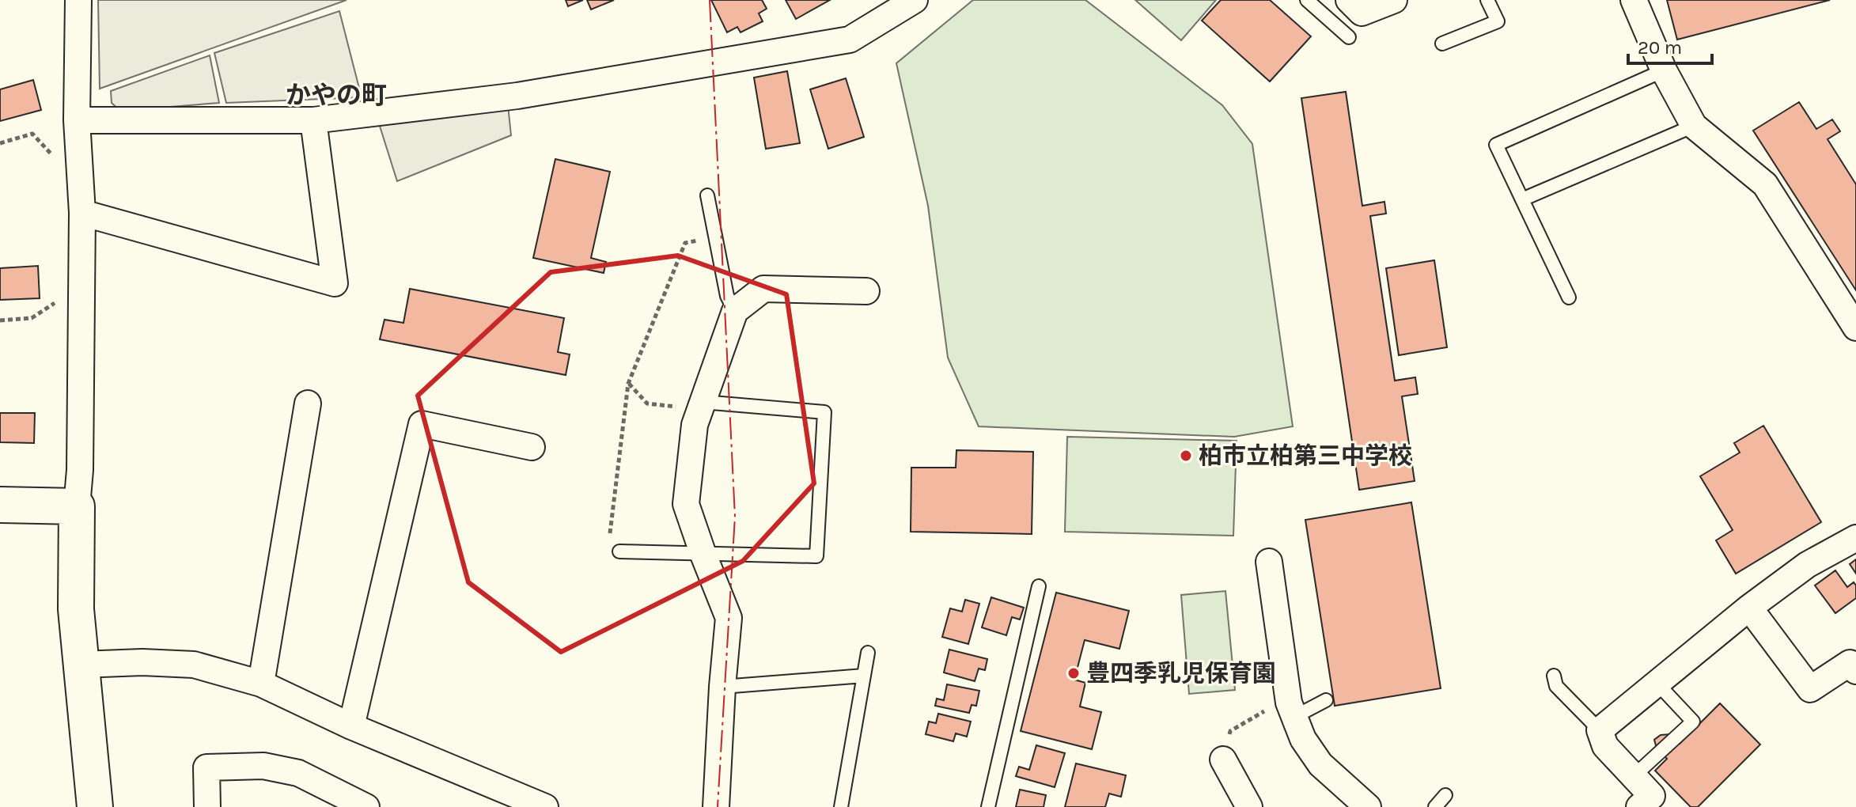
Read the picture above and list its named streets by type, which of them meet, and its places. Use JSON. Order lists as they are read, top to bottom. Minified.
{"districts":["かやの町"],"places":["柏市立柏第三中学校","豊四季乳児保育園"],"scale_bar":"20 m"}
